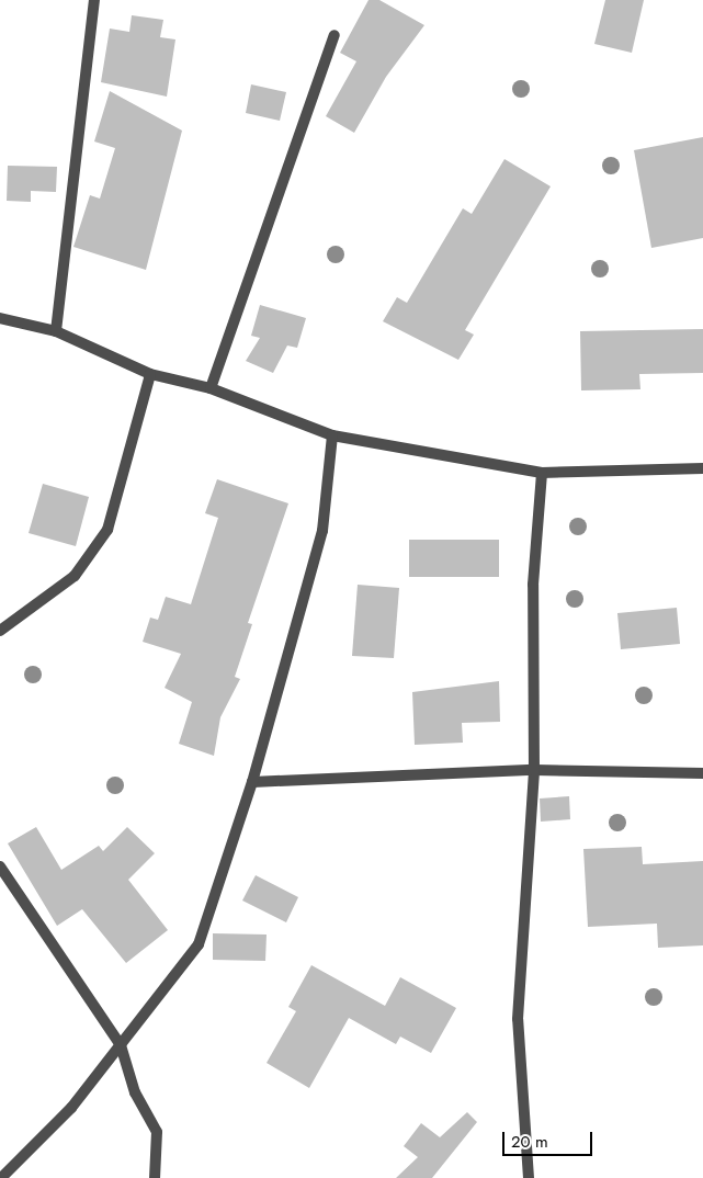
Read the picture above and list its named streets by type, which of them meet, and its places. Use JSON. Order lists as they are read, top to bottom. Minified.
{"scale_bar":"20 m"}
